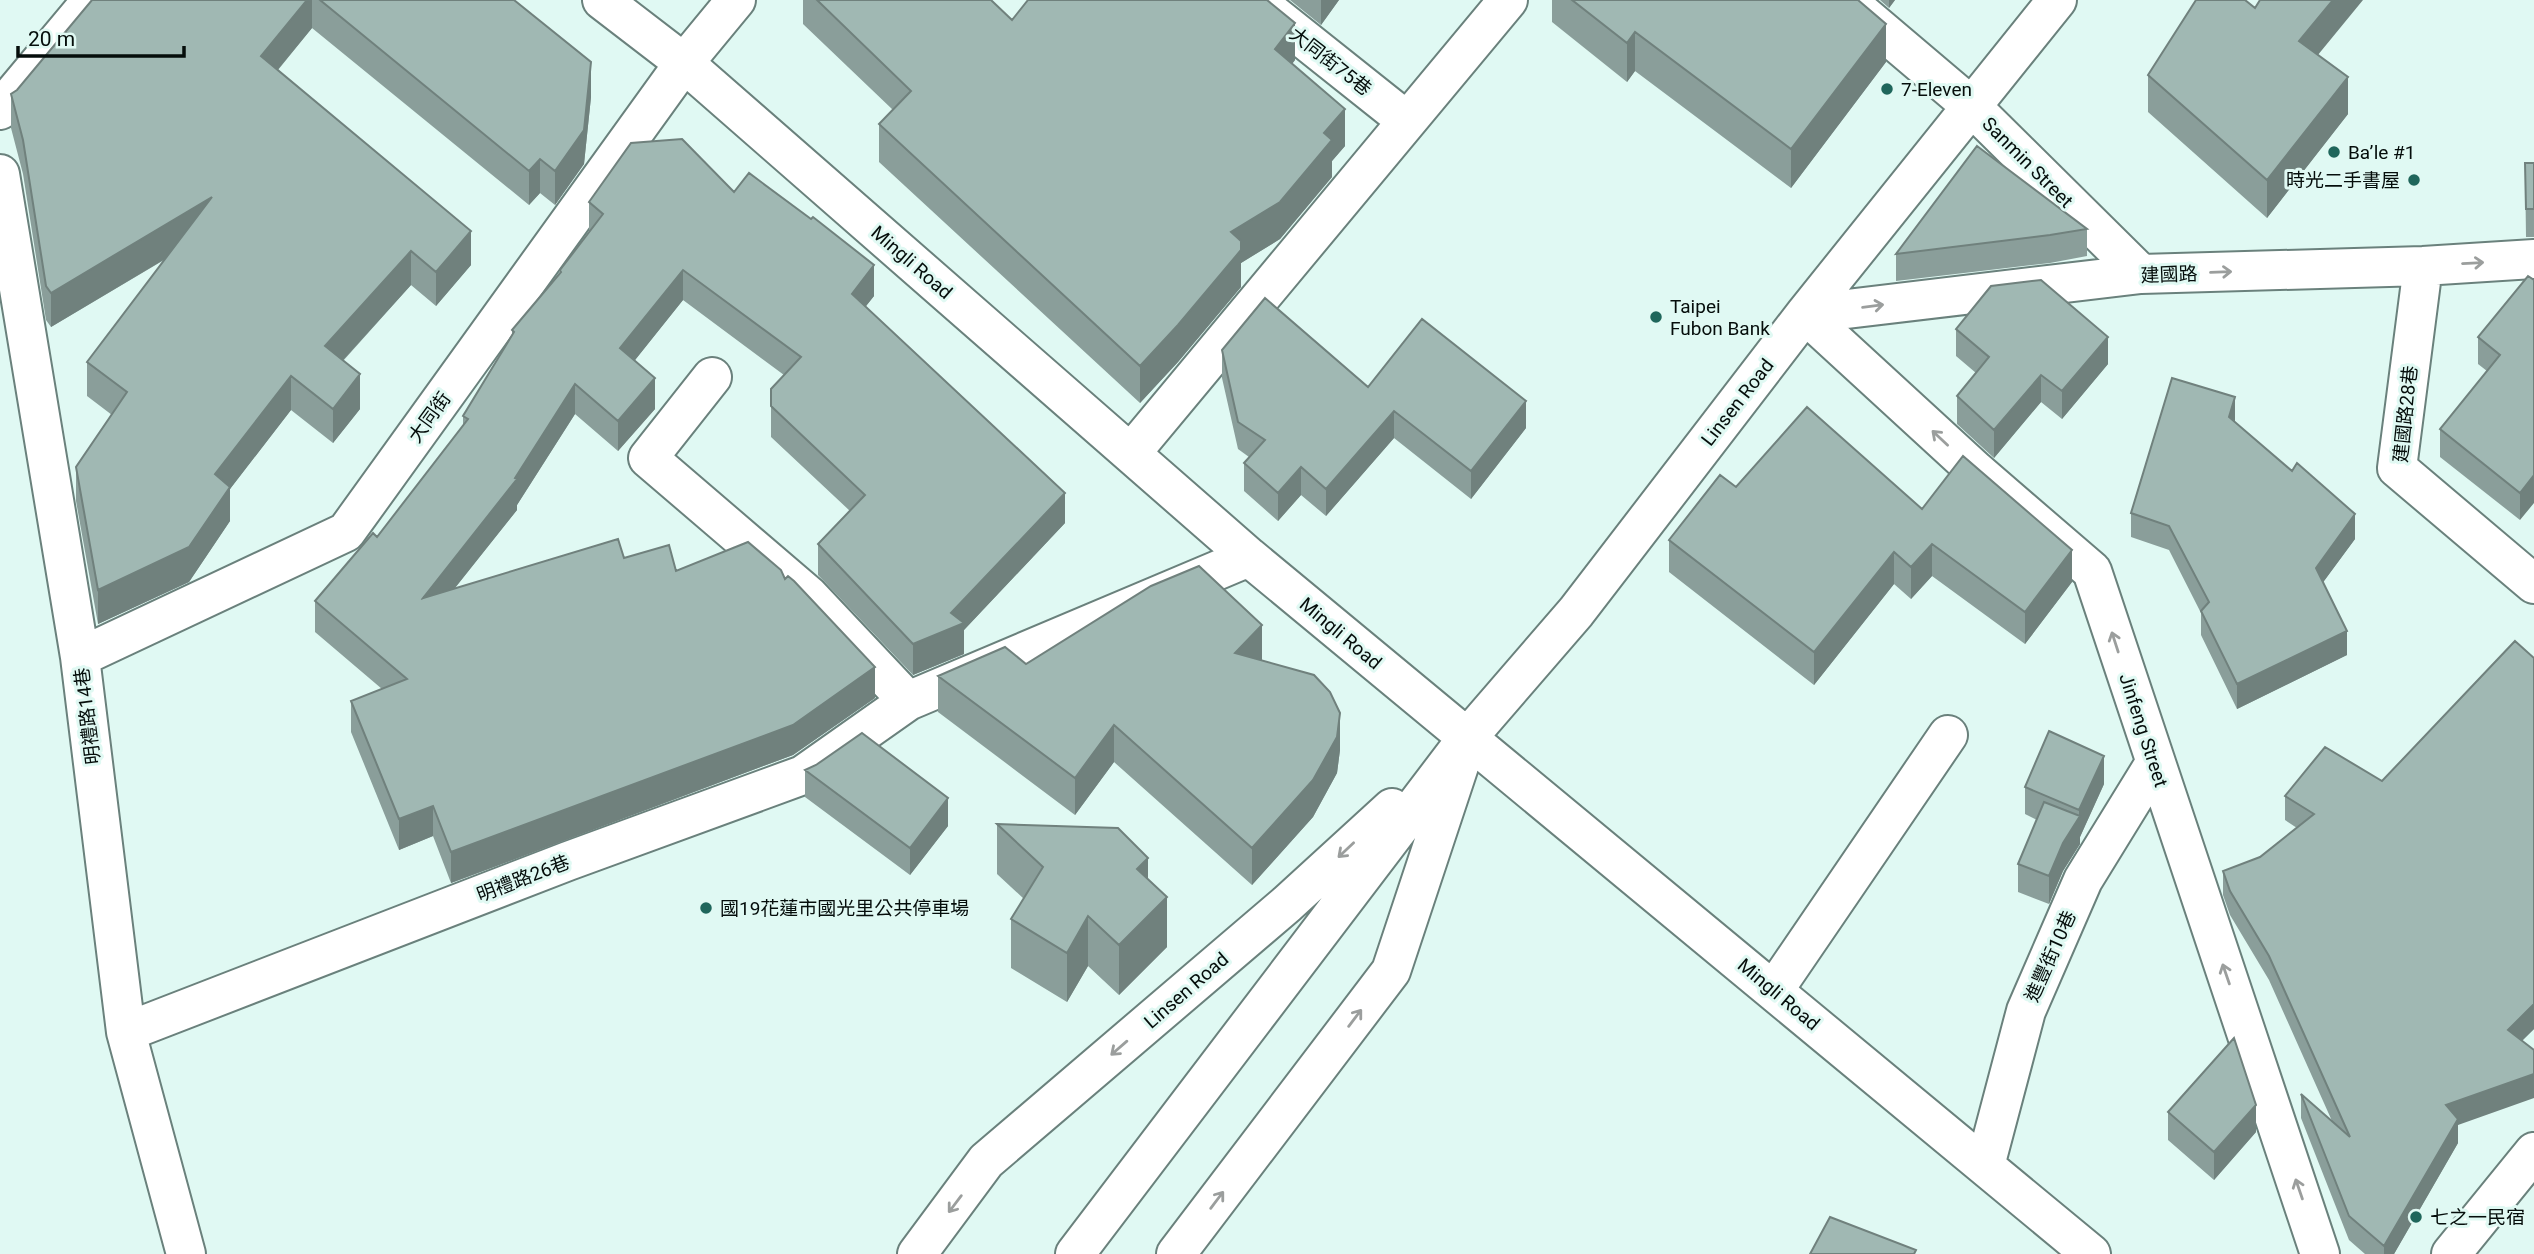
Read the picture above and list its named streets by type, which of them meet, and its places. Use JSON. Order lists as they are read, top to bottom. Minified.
{"streets":{"street":["大同街75巷","Sanmin Street","Mingli Road","建國路","Linsen Road","建國路28巷","大同街","明禮路14巷","Jinfeng Street","明禮路26巷","進豐街10巷"]},"crossings":[["Sanmin Street","建國路"],["Sanmin Street","Linsen Road"],["Mingli Road","Linsen Road"],["Mingli Road","大同街"],["Mingli Road","明禮路26巷"],["Mingli Road","進豐街10巷"],["建國路","Linsen Road"],["建國路","建國路28巷"],["建國路","Jinfeng Street"],["Linsen Road","Jinfeng Street"],["大同街","明禮路14巷"],["明禮路14巷","明禮路26巷"],["Jinfeng Street","進豐街10巷"]],"one_way":["建國路","Jinfeng Street"],"places":["7-Eleven","Ba’le #1","時光二手書屋","Taipei Fubon Bank","國19花蓮市國光里公共停車場","七之一民宿"],"scale_bar":"20 m"}
